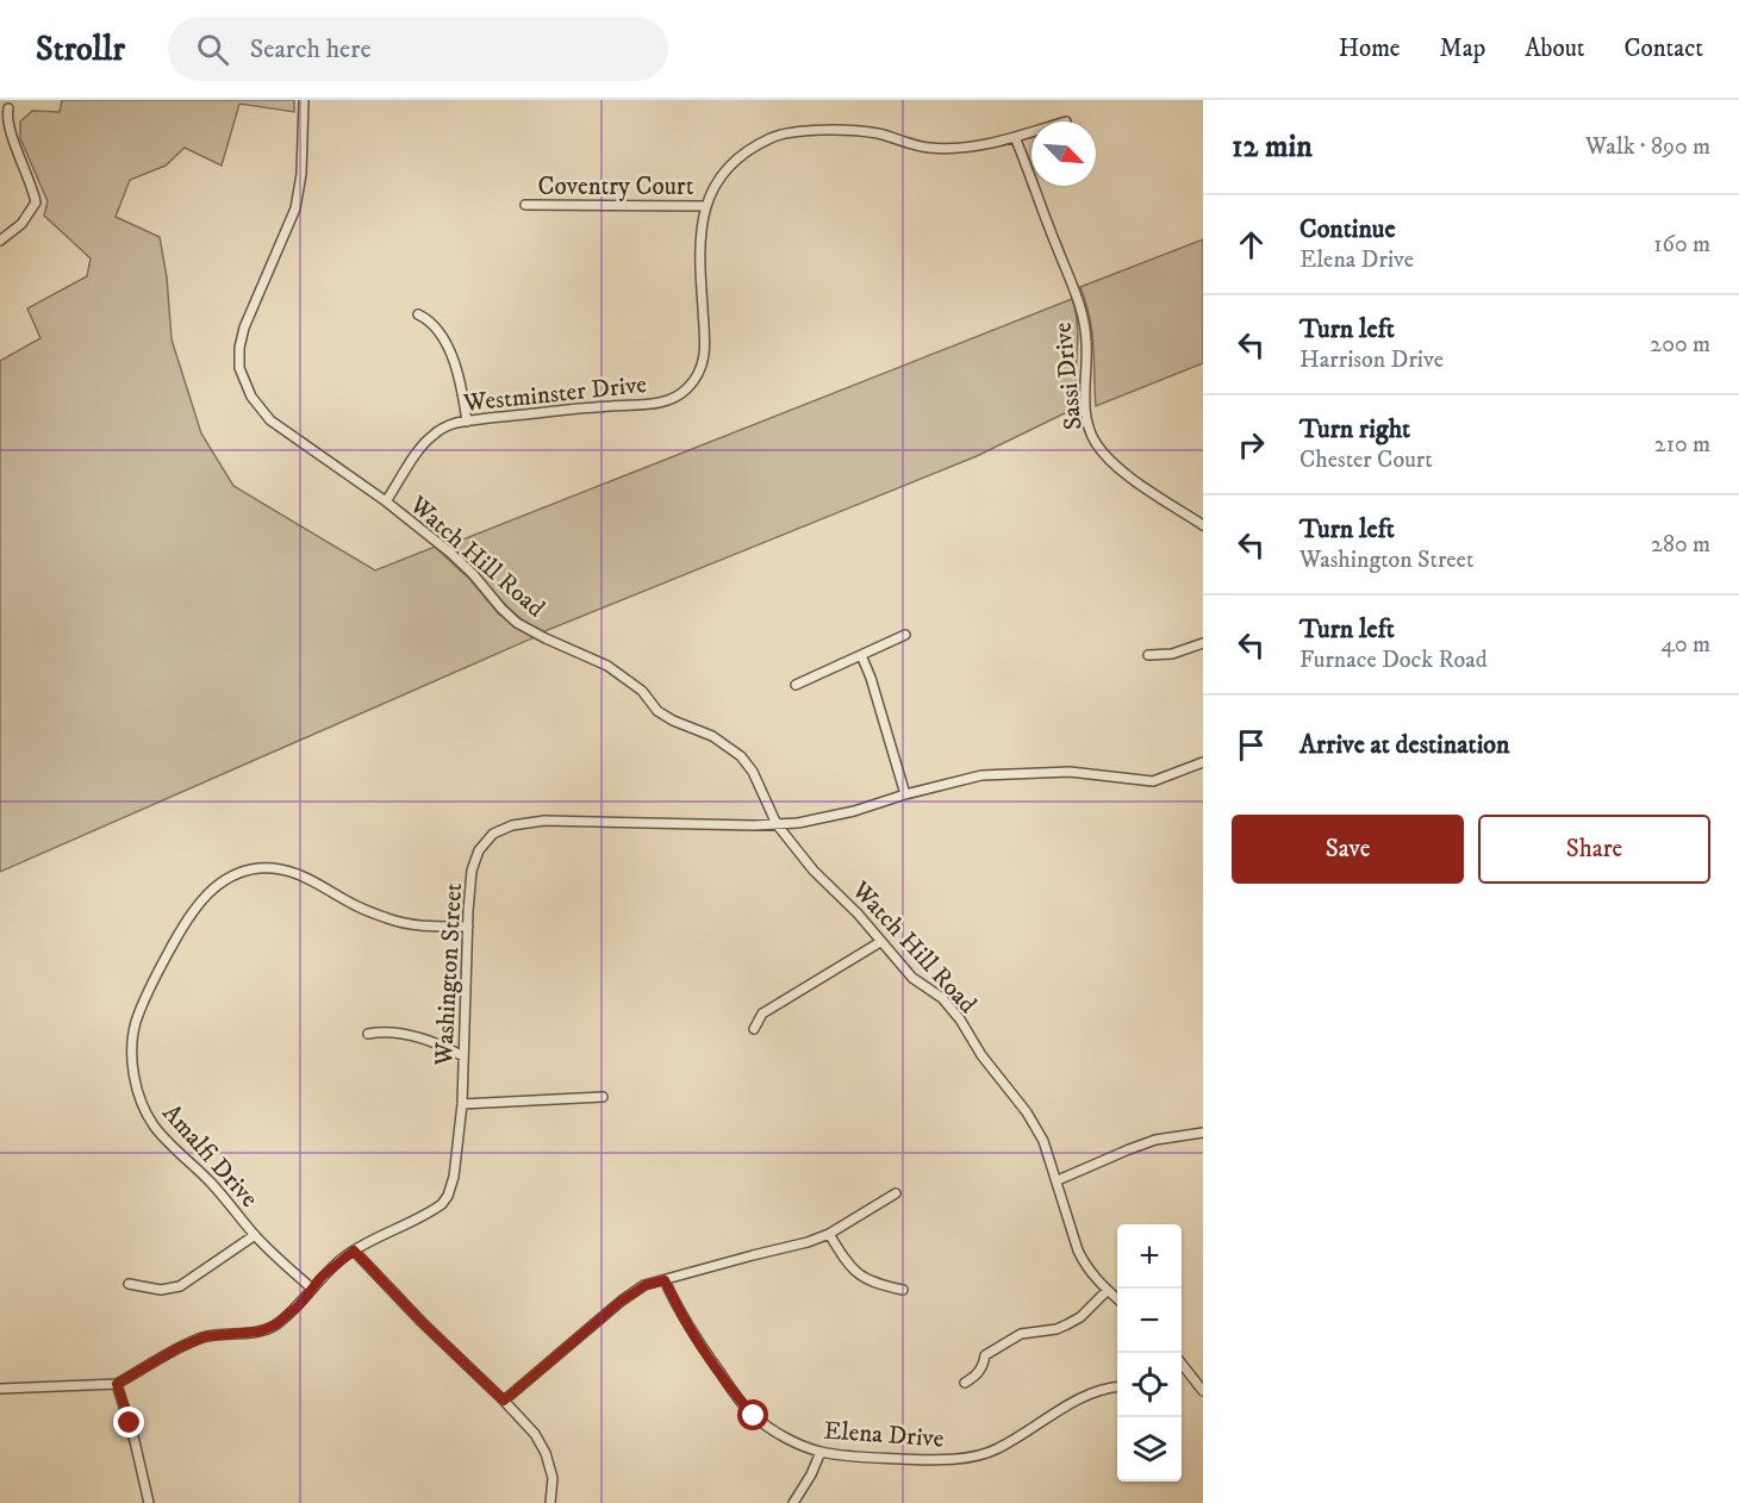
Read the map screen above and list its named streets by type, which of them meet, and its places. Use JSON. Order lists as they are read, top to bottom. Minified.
{"streets":{"street":["Coventry Court","Sassi Drive","Westminster Drive","Watch Hill Road","Washington Street","Amalfi Drive","Elena Drive"]},"crossings":[["Coventry Court","Westminster Drive"],["Sassi Drive","Westminster Drive"],["Westminster Drive","Watch Hill Road"],["Watch Hill Road","Washington Street"],["Washington Street","Amalfi Drive"]],"north":"bottom right","page":{"header":"Strollr","search":"Search here","nav":["Home","Map","About","Contact"],"heading":["12 min","Walk · 890 m"],"list":[["Continue","Elena Drive","160 m"],["Turn left","Harrison Drive","200 m"],["Turn right","Chester Court","210 m"],["Turn left","Washington Street","280 m"],["Turn left","Furnace Dock Road","40 m"],"Arrive at destination"],"buttons":["Save","Share"],"map_buttons":["+","−"]}}
